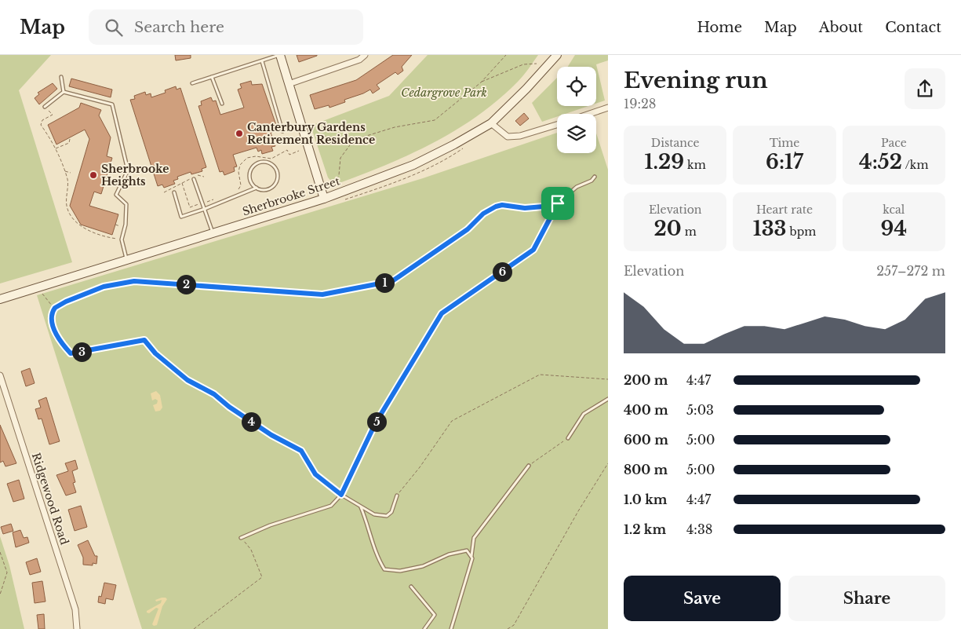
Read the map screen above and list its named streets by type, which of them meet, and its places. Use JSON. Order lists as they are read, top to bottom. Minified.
{"streets":{"main road":["Sherbrooke Street"],"street":["Ridgewood Road"]},"parks":["Cedargrove Park"],"places":["Canterbury Gardens Retirement Residence","Sherbrooke Heights"],"page":{"header":"Map","search":"Search here","nav":["Home","Map","About","Contact"],"heading":["Evening run","19:28"],"stats":[["Distance","1.29 km"],["Time","6:17"],["Pace","4:52 /km"],["Elevation","20 m"],["Heart rate","133 bpm"],["kcal","94"]],"chart":["Elevation","257–272 m"],"pins":["6","1","2","3","4","5"],"list":[{"name":"200 m","note":"4:47"},{"name":"400 m","note":"5:03"},{"name":"600 m","note":"5:00"},{"name":"800 m","note":"5:00"},{"name":"1.0 km","note":"4:47"},{"name":"1.2 km","note":"4:38"}],"buttons":["Save","Share"]}}
